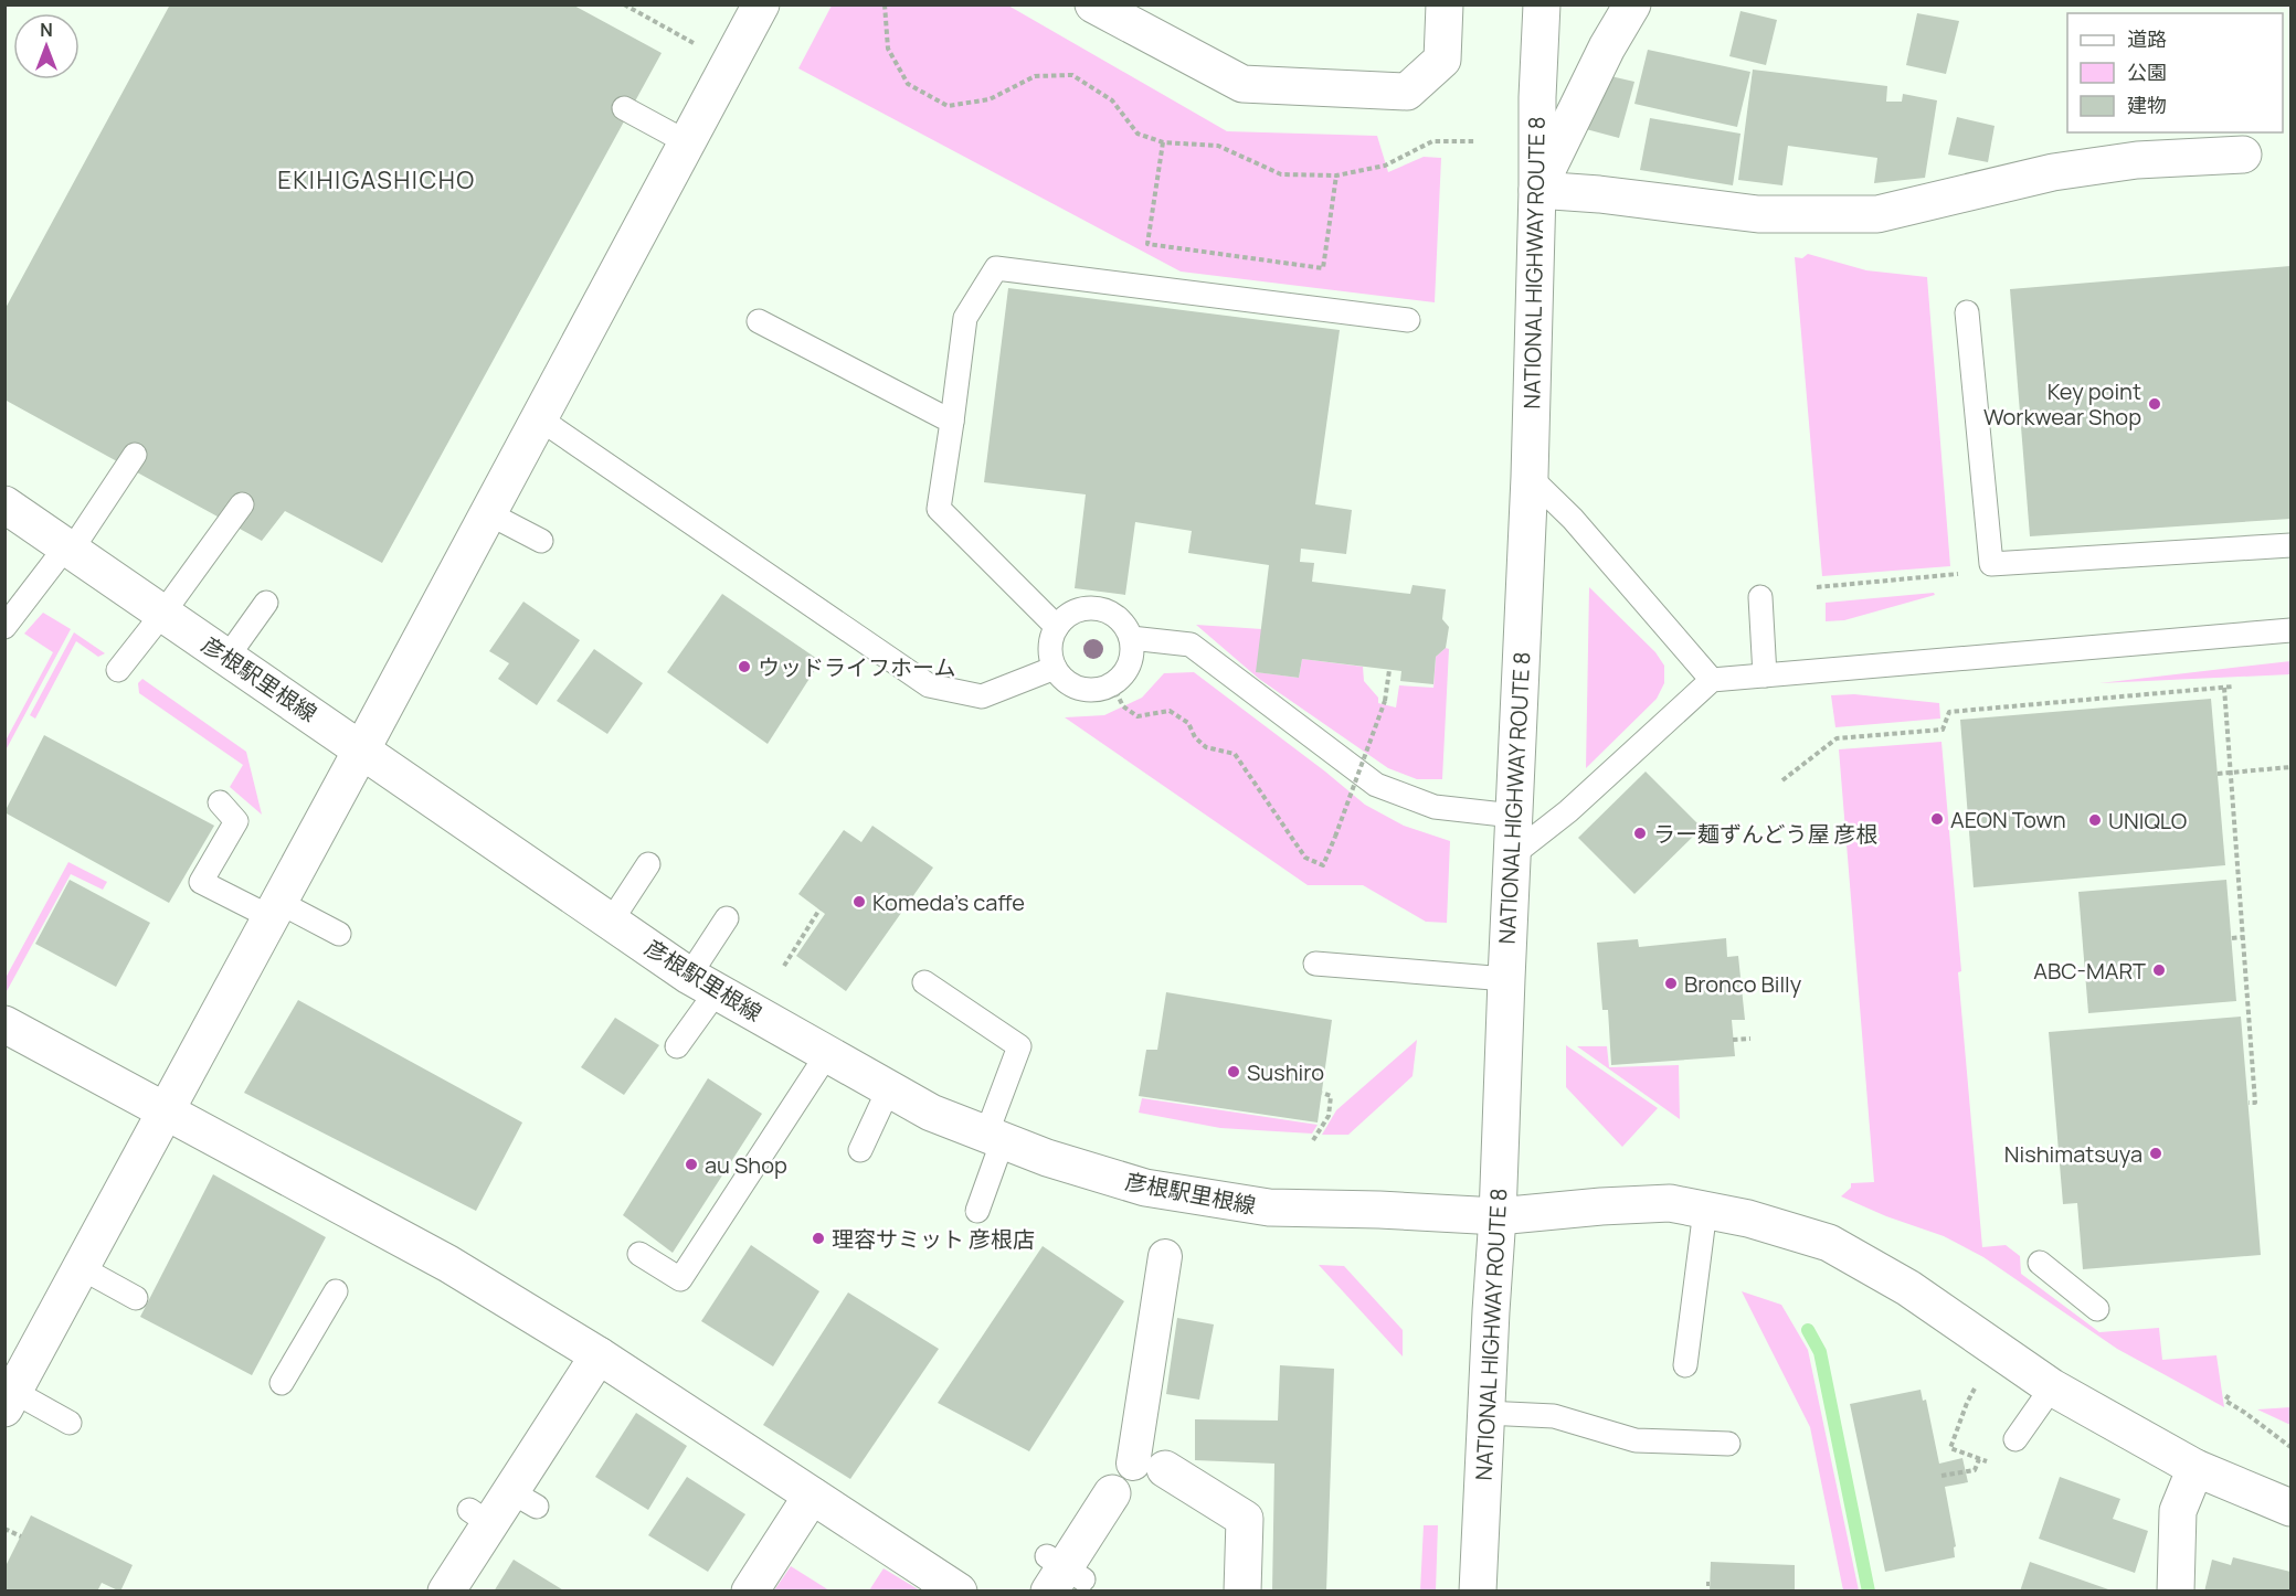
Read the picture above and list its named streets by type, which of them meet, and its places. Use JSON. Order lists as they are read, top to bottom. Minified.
{"streets":{"main road":["NATIONAL HIGHWAY ROUTE 8","彦根駅里根線"]},"crossings":[["NATIONAL HIGHWAY ROUTE 8","彦根駅里根線"]],"districts":["EKIHIGASHICHO"],"places":["Key point Workwear Shop","ウッドライフホーム","AEON Town","UNIQLO","ラー麺ずんどう屋 彦根","Komeda's caffe","ABC-MART","Bronco Billy","Sushiro","Nishimatsuya","au Shop","理容サミット 彦根店"],"legend":["道路","公園","建物"],"north":"top"}
